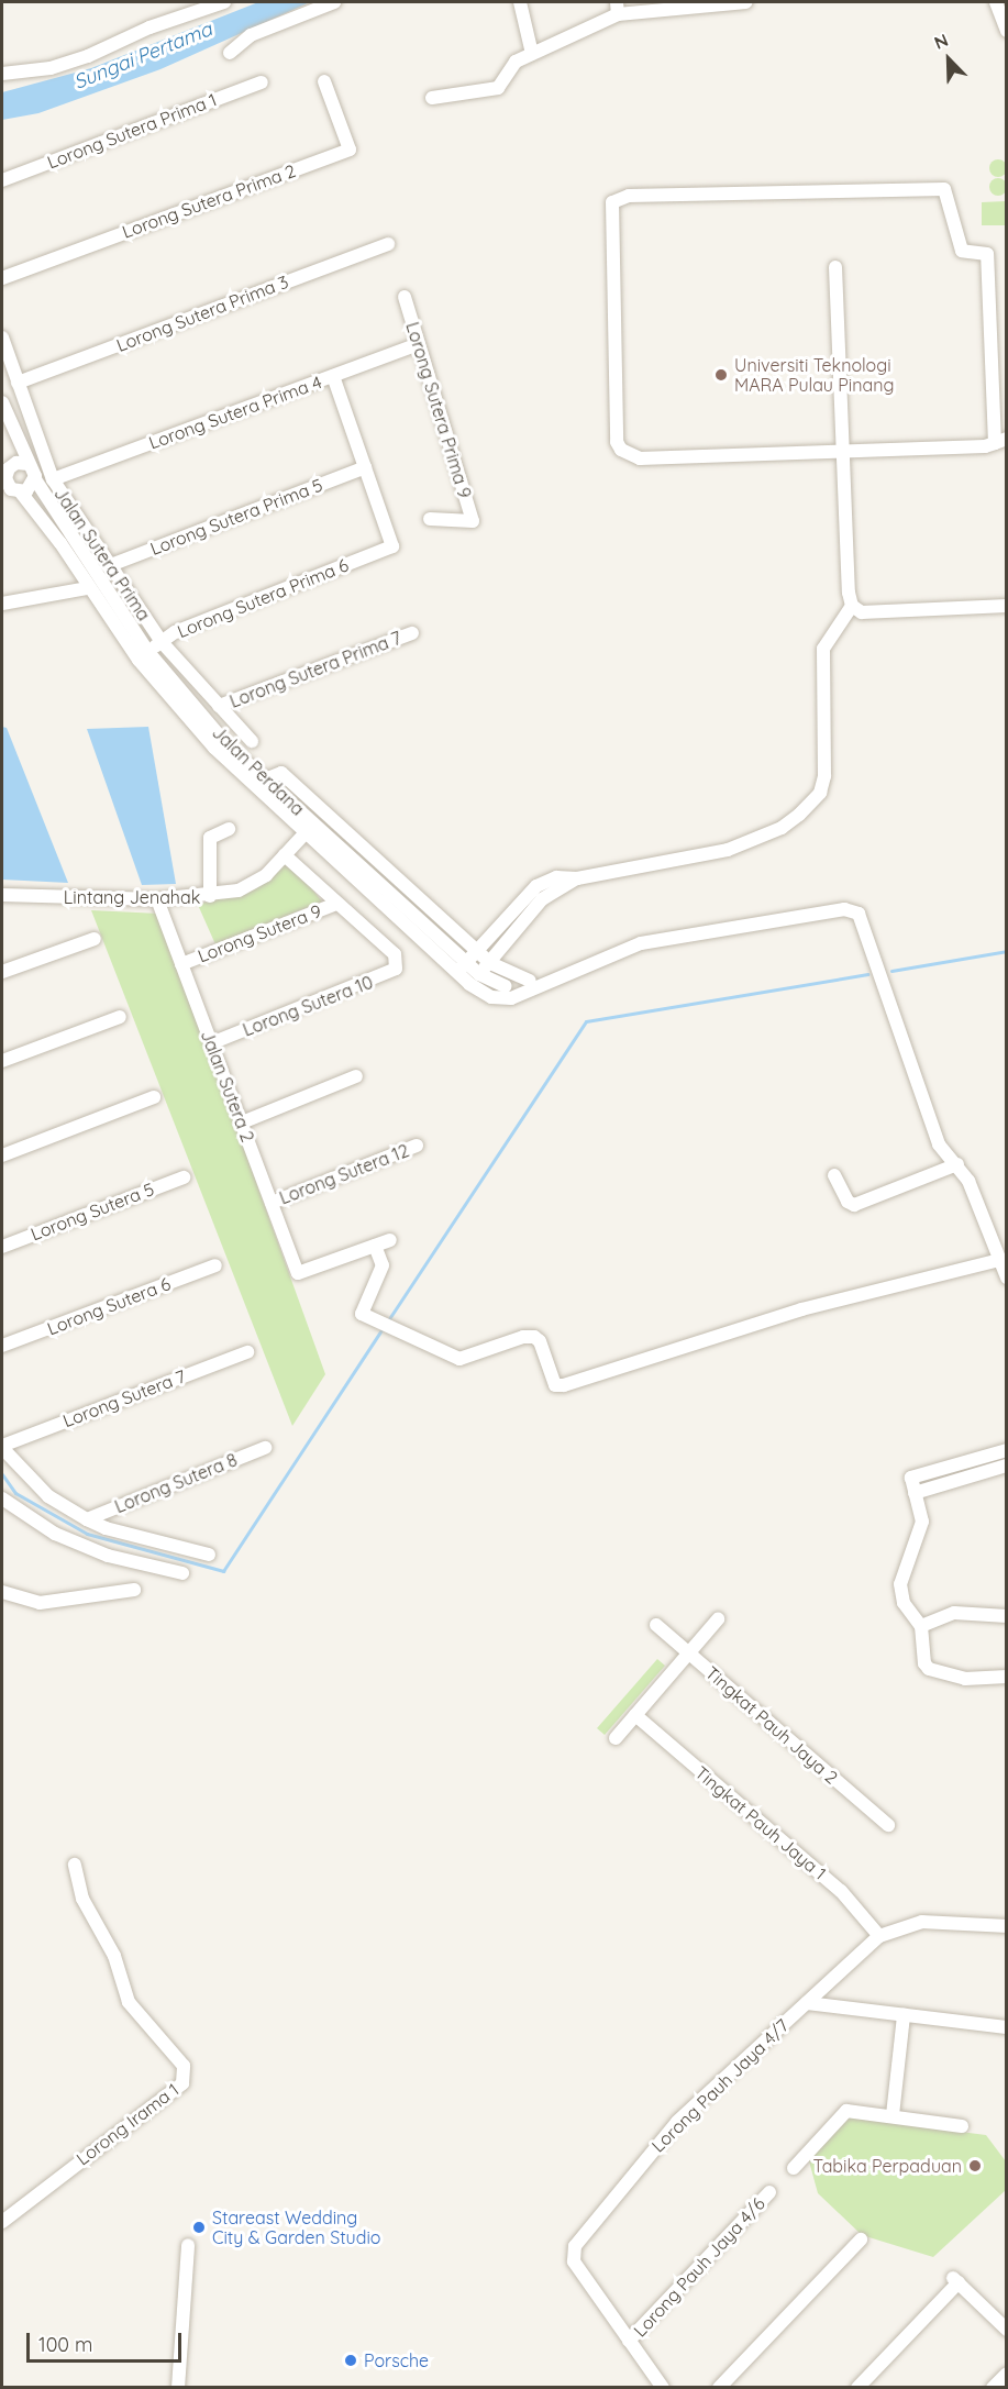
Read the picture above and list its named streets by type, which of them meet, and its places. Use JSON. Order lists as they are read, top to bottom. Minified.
{"streets":{"street":["Lorong Sutera Prima 1","Lorong Sutera Prima 2","Lorong Sutera Prima 3","Lorong Sutera Prima 9","Lorong Sutera Prima 4","Lorong Sutera Prima 5","Jalan Sutera Prima","Lorong Sutera Prima 6","Lorong Sutera Prima 7","Jalan Perdana","Lintang Jenahak","Lorong Sutera 9","Lorong Sutera 10","Jalan Sutera 2","Lorong Sutera 12","Lorong Sutera 5","Lorong Sutera 6","Lorong Sutera 7","Lorong Sutera 8","Tingkat Pauh Jaya 2","Tingkat Pauh Jaya 1","Lorong Pauh Jaya 4/7","Lorong Irama 1","Lorong Pauh Jaya 4/6"]},"crossings":[["Lorong Sutera Prima 3","Jalan Sutera Prima"],["Lorong Sutera Prima 9","Lorong Sutera Prima 4"],["Lorong Sutera Prima 4","Jalan Sutera Prima"],["Lorong Sutera Prima 5","Jalan Sutera Prima"],["Lorong Sutera Prima 5","Lorong Sutera Prima 6"],["Jalan Sutera Prima","Lorong Sutera Prima 6"],["Jalan Sutera Prima","Lorong Sutera Prima 7"],["Lorong Sutera Prima 6","Jalan Perdana"],["Jalan Perdana","Lintang Jenahak"],["Lintang Jenahak","Jalan Sutera 2"],["Lorong Sutera 9","Lorong Sutera 10"],["Lorong Sutera 9","Jalan Sutera 2"],["Lorong Sutera 10","Jalan Sutera 2"],["Jalan Sutera 2","Lorong Sutera 12"],["Tingkat Pauh Jaya 1","Lorong Pauh Jaya 4/7"],["Lorong Pauh Jaya 4/7","Lorong Pauh Jaya 4/6"]],"water":["Sungai Pertama"],"places":["Universiti Teknologi MARA Pulau Pinang","Tabika Perpaduan","Stareast Wedding City & Garden Studio","Porsche"],"scale_bar":"100 m","north":"top left"}
